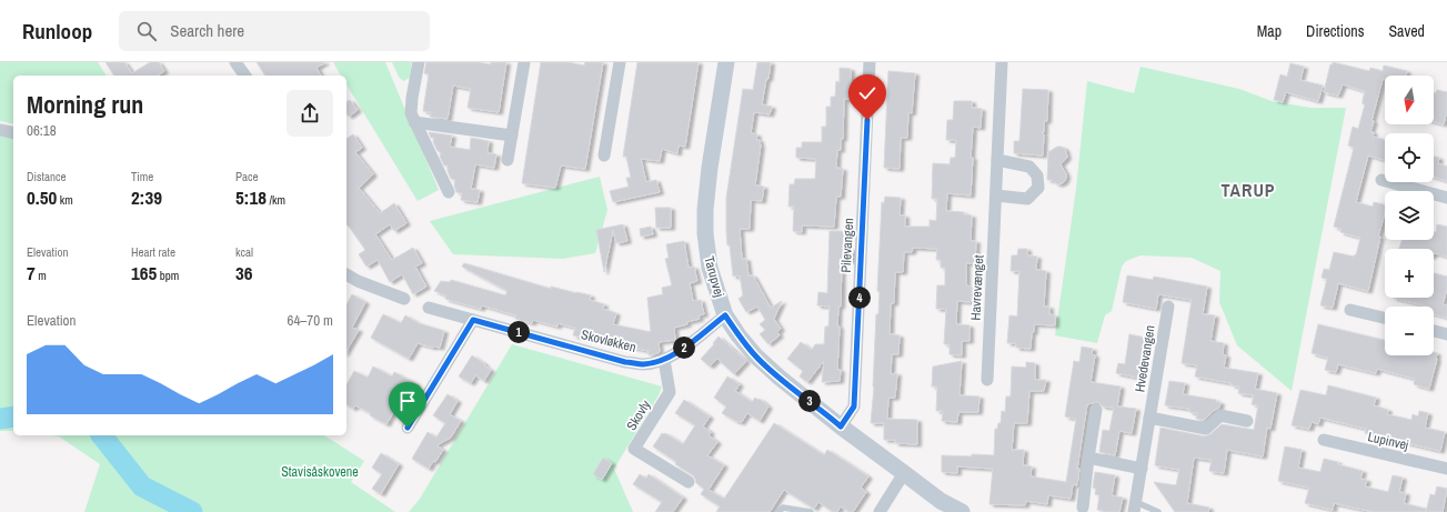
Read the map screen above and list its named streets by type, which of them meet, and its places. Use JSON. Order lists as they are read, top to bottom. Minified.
{"streets":{"street":["Pilevangen","Tarupvej","Havrevænget","Skovløkken","Hvedevangen","Skovly","Lupinvej"]},"crossings":[["Pilevangen","Tarupvej"],["Tarupvej","Skovløkken"],["Skovløkken","Skovly"]],"districts":["TARUP"],"parks":["Stavisåskovene"],"north":"bottom","page":{"header":"Runloop","search":"Search here","nav":["Map","Directions","Saved"],"map_buttons":["+","−"],"heading":["Morning run","06:18"],"stats":[["Distance","0.50 km"],["Time","2:39"],["Pace","5:18 /km"],["Elevation","7 m"],["Heart rate","165 bpm"],["kcal","36"]],"pins":["4","1","2","3"],"chart":["Elevation","64–70 m"]}}
